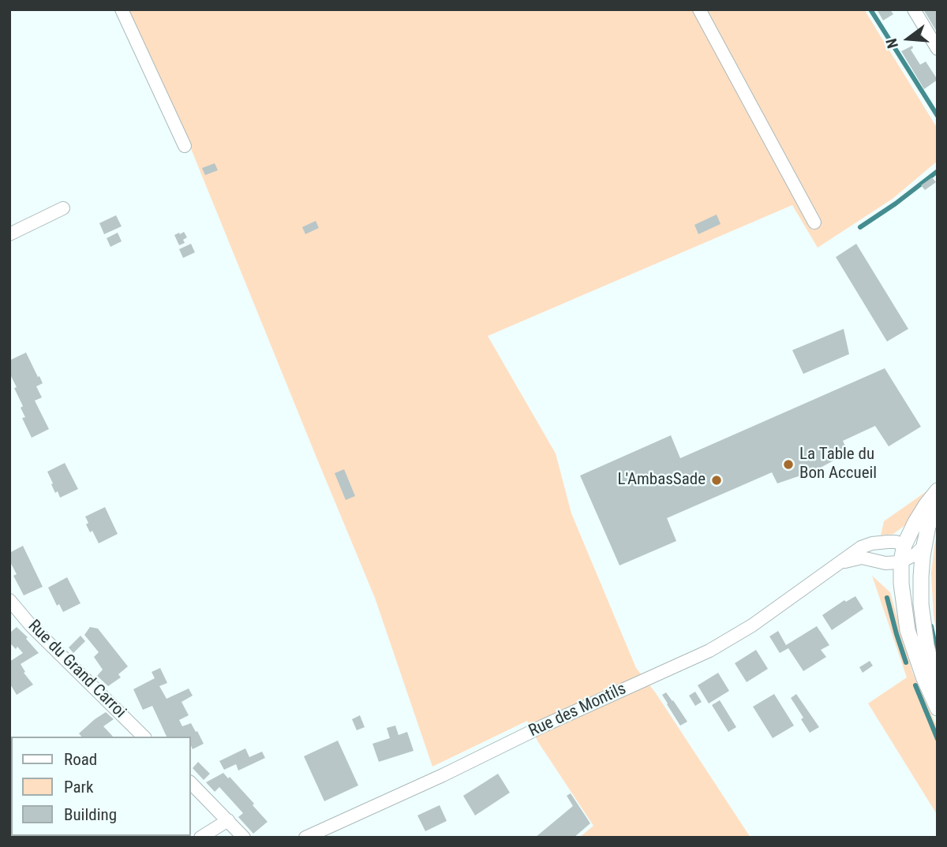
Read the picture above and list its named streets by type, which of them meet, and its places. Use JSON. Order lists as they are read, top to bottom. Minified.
{"streets":{"street":["Rue du Grand Carroi","Rue des Montils"]},"places":["La Table du Bon Accueil","L'AmbasSade"],"legend":["Road","Park","Building"],"north":"left"}
